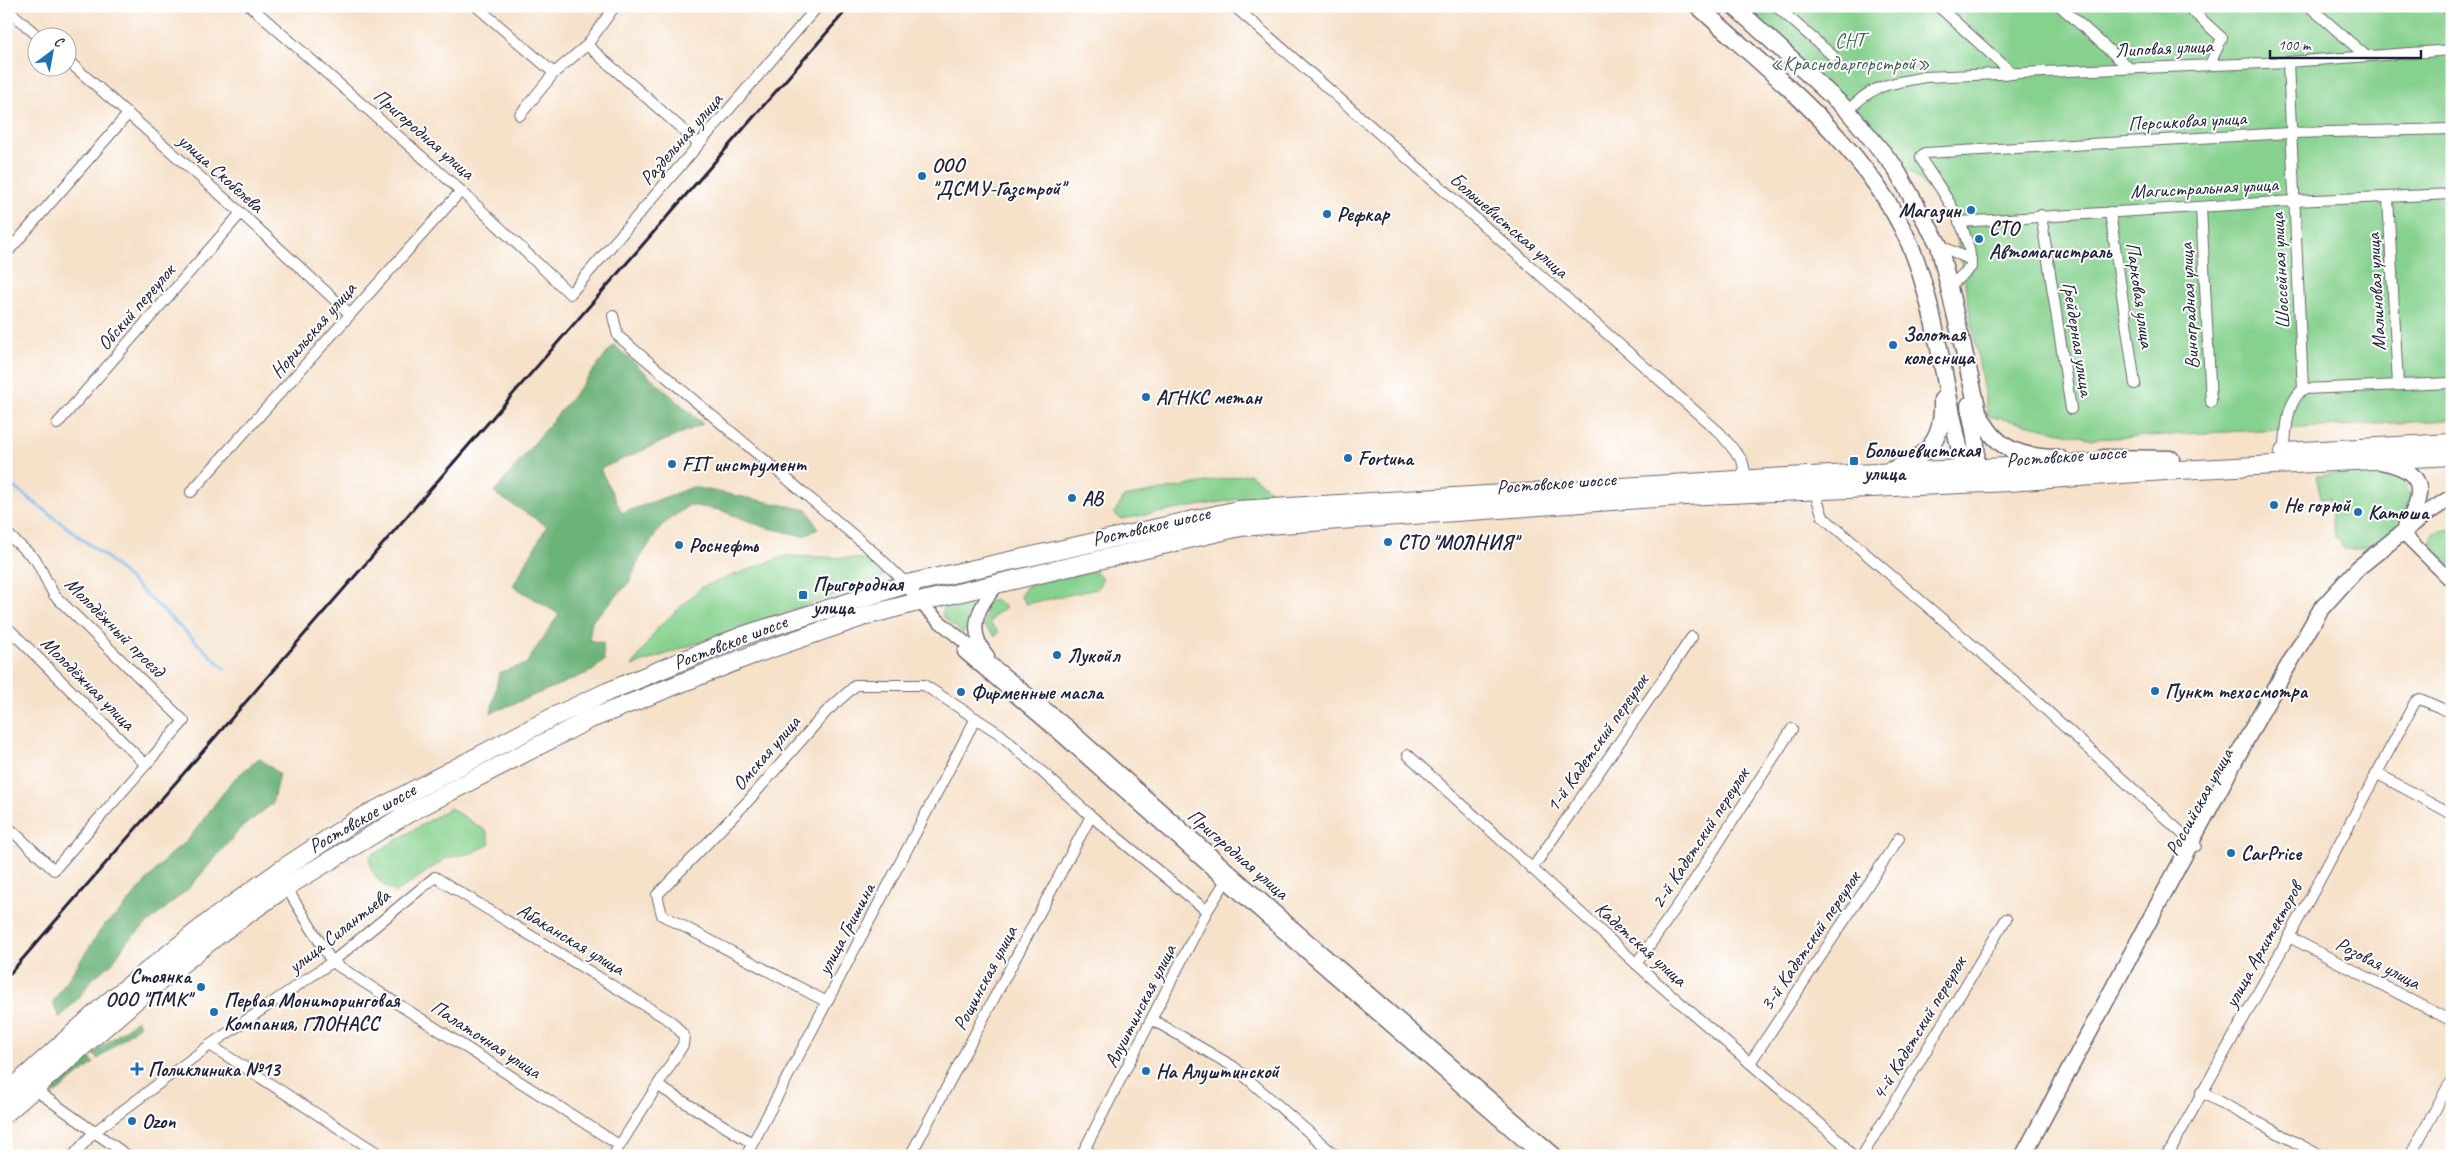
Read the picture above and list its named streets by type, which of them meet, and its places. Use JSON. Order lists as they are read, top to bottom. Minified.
{"streets":{"highway":["Ростовское шоссе"],"main road":["Российская улица"],"street":["Липовая улица","Персиковая улица","Пригородная улица","Раздельная улица","улица Скобелева","Магистральная улица","Большевистская улица","Шоссейная улица","Малиновая улица","Парковая улица","Виноградная улица","Обский переулок","Норильская улица","Грейдерная улица","Молодёжный проезд","Молодёжная улица","1-й Кадетский переулок","Омская улица","2-й Кадетский переулок","улица Гришина","улица Силантьева","Абаканская улица","3-й Кадетский переулок","Кадетская улица","улица Архитекторов","Розовая улица","Рощинская улица","Алуштинская улица","4-й Кадетский переулок","Палаточная улица"]},"crossings":[["Липовая улица","Шоссейная улица"],["Персиковая улица","Магистральная улица"],["Персиковая улица","Шоссейная улица"],["Пригородная улица","Раздельная улица"],["Пригородная улица","Норильская улица"],["Пригородная улица","Ростовское шоссе"],["Пригородная улица","Алуштинская улица"],["улица Скобелева","Обский переулок"],["улица Скобелева","Норильская улица"],["Магистральная улица","Шоссейная улица"],["Магистральная улица","Малиновая улица"],["Магистральная улица","Парковая улица"],["Магистральная улица","Виноградная улица"],["Магистральная улица","Грейдерная улица"],["Большевистская улица","Ростовское шоссе"],["Ростовское шоссе","Палаточная улица"],["Молодёжный проезд","Молодёжная улица"],["1-й Кадетский переулок","Кадетская улица"],["Омская улица","улица Гришина"],["2-й Кадетский переулок","Кадетская улица"],["улица Силантьева","Абаканская улица"],["улица Силантьева","Палаточная улица"],["3-й Кадетский переулок","Кадетская улица"],["улица Архитекторов","Розовая улица"]],"parks":["СНТ «Краснодаргорстрой»"],"places":{"other":["ООО \"ДСМУ-Газстрой\"","Магазин","Рефкар","СТО Автомагистраль","Золотая колесница","АГНКС метан","Fortuna","FIT инструмент","АВ","Не горюй","Катюша","СТО \"МОЛНИЯ\"","Роснефть","Лукойл","Пункт техосмотра","Фирменные масла","CarPrice","Стоянка ООО \"ПМК\"","Первая Мониторинговая Компания, ГЛОНАСС","На Алуштинской","Ozon"],"transit":["Большевистская улица","Пригородная улица"],"health":["Поликлиника №13"]},"scale_bar":"100 m","north":"top right"}
